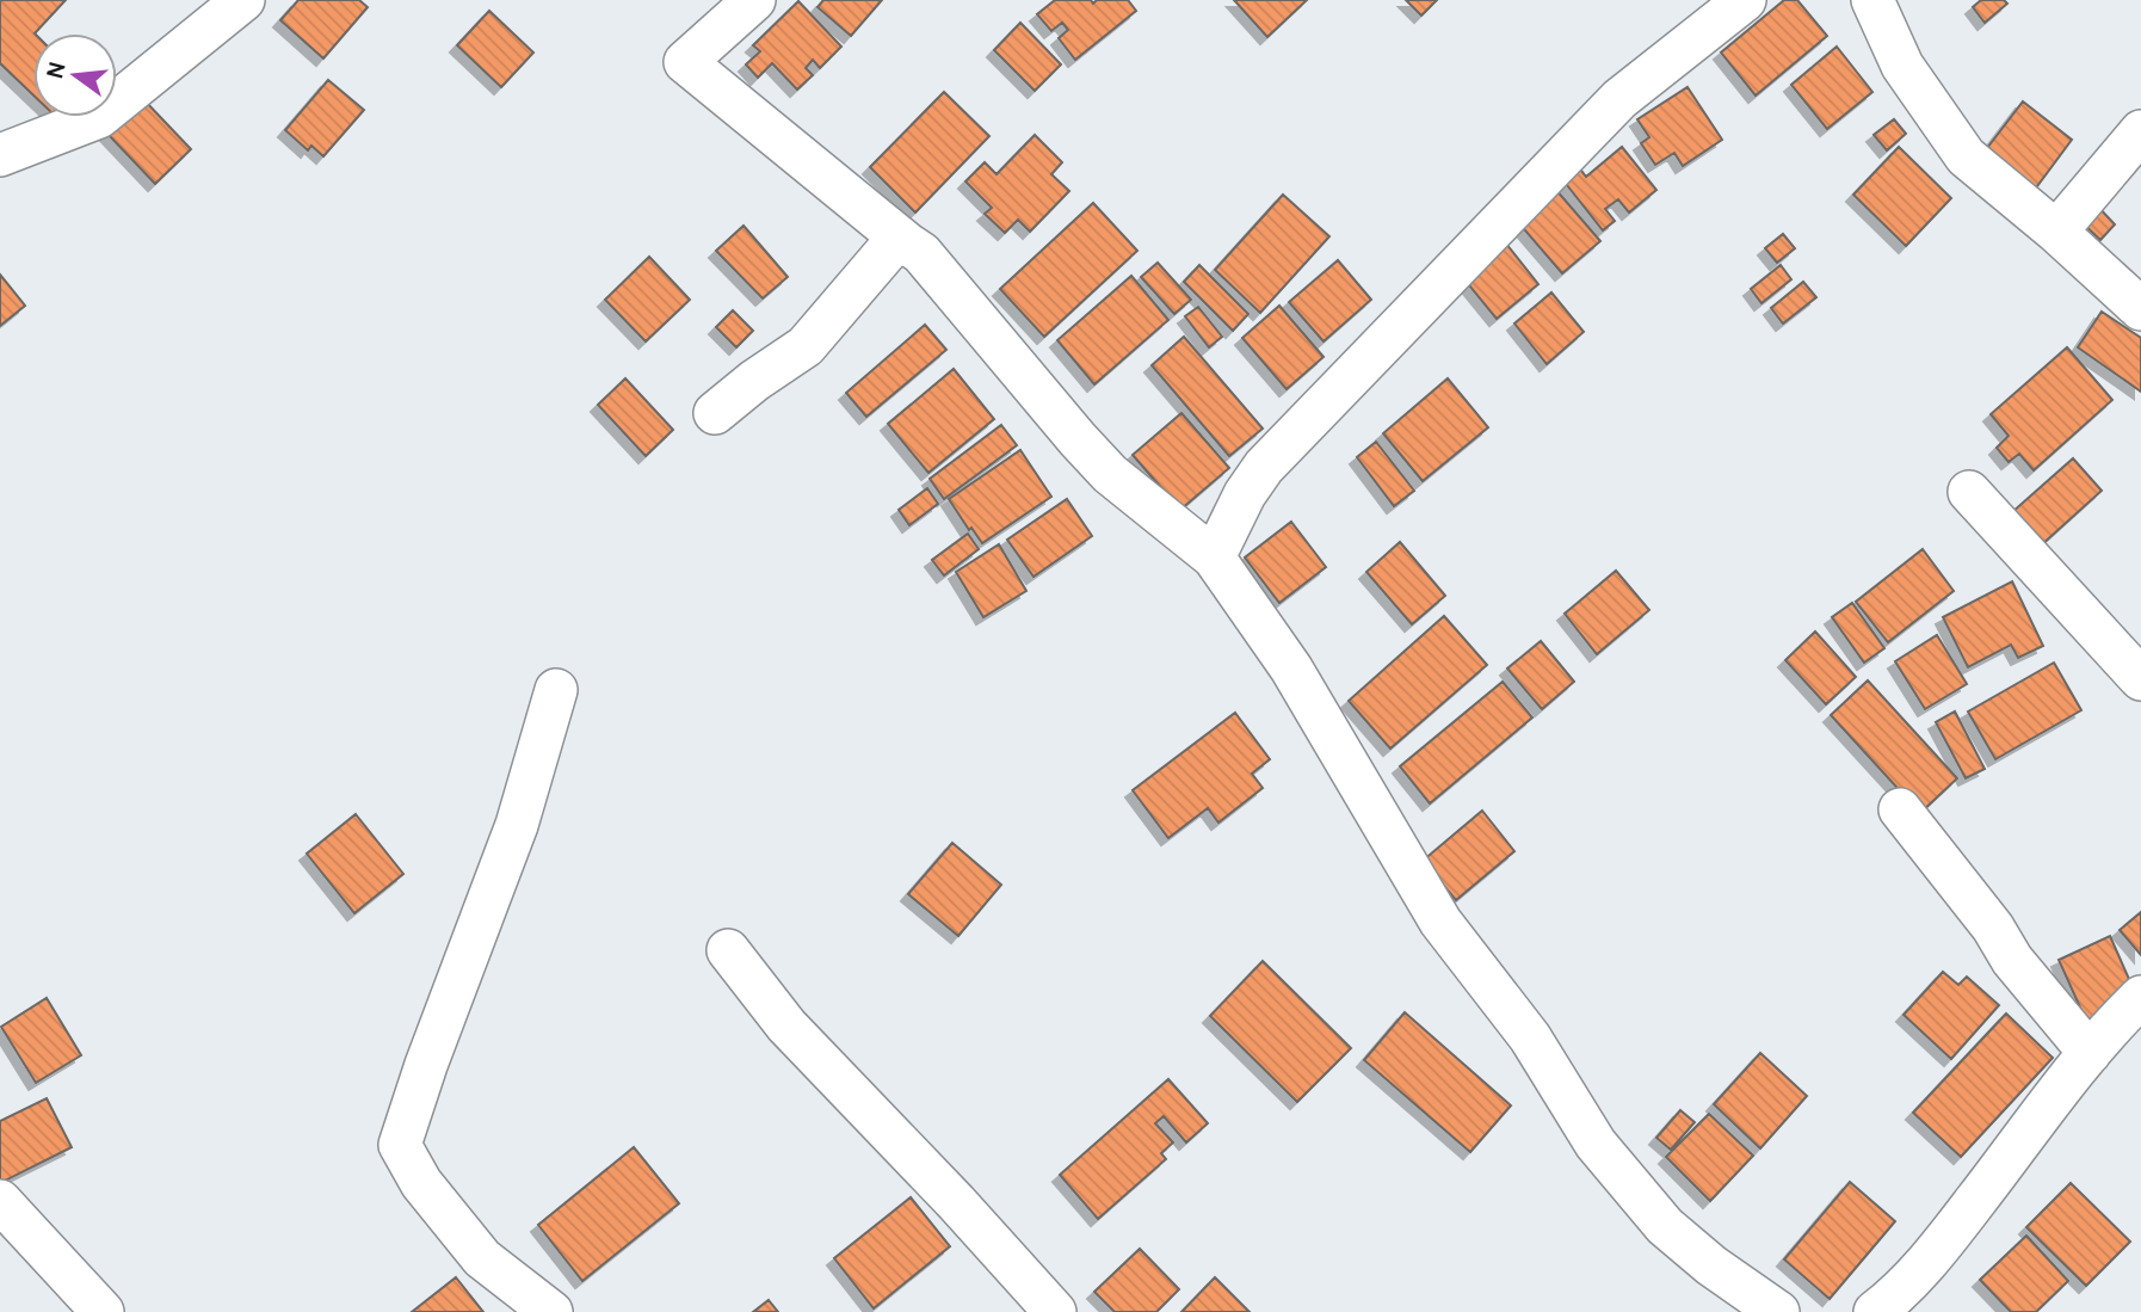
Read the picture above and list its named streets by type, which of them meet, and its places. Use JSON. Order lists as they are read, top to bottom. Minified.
{"north":"left"}
